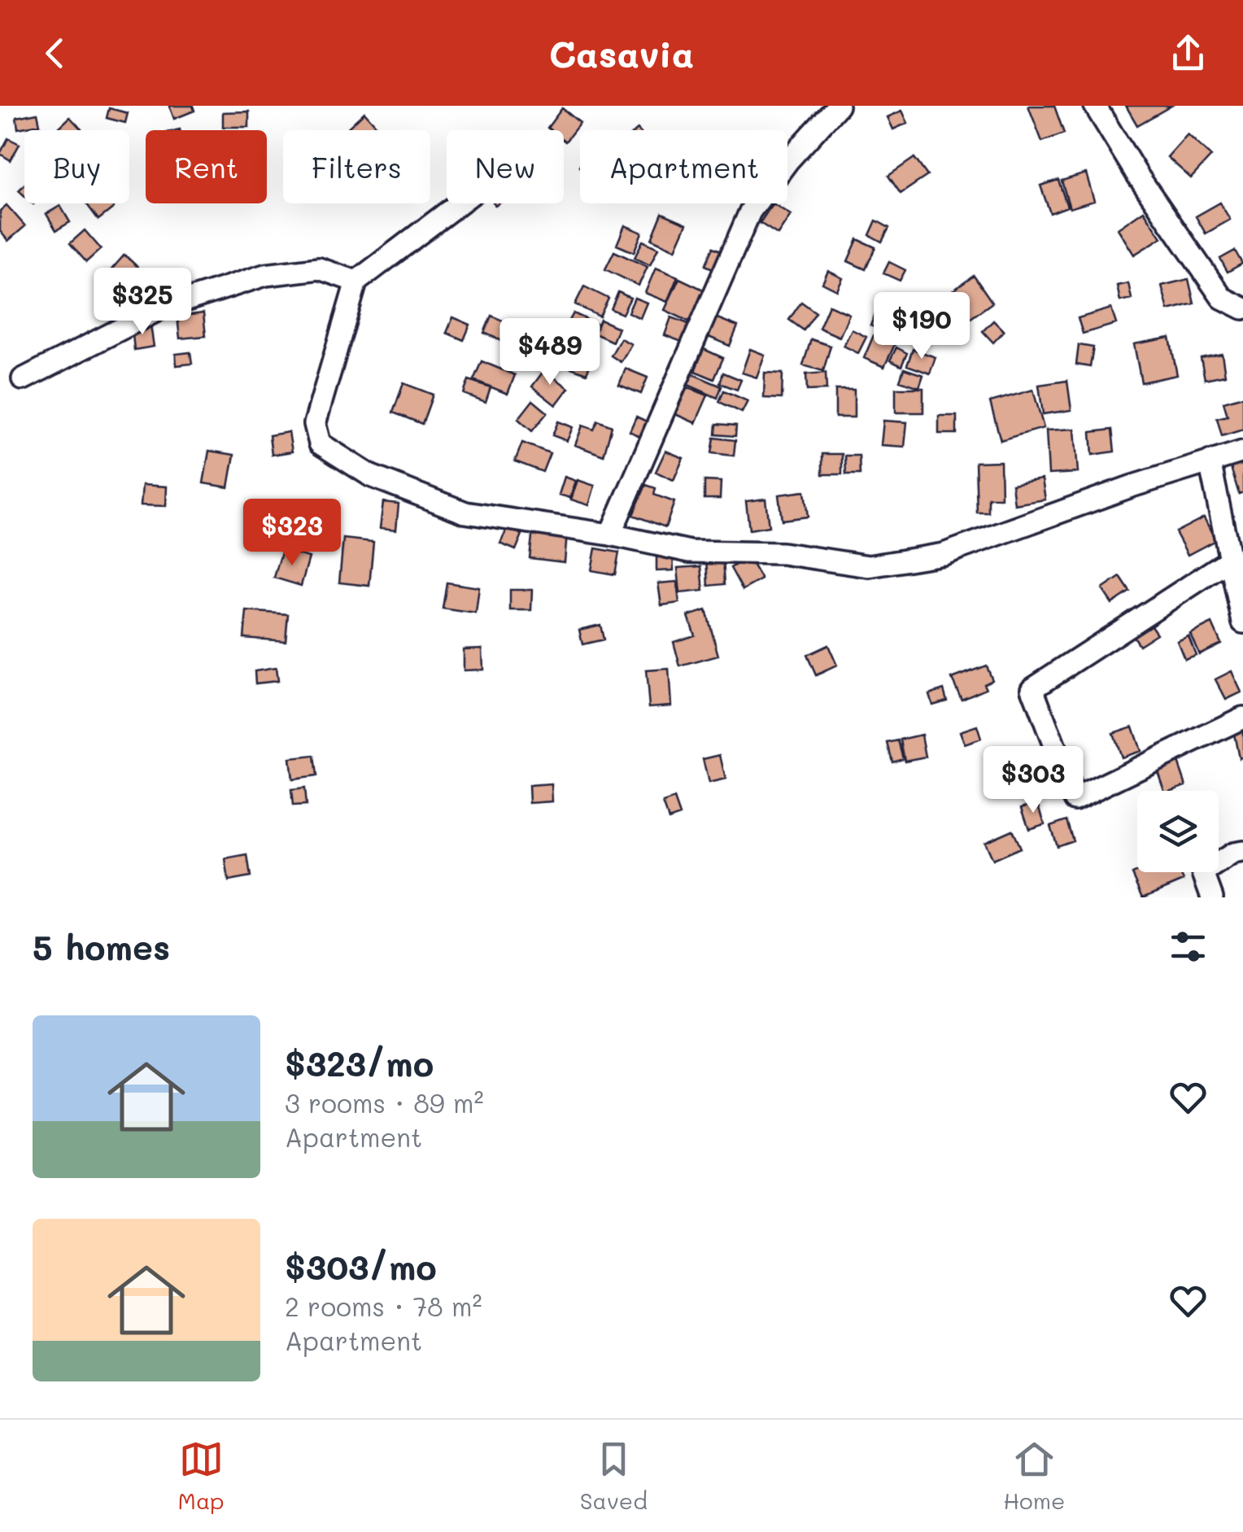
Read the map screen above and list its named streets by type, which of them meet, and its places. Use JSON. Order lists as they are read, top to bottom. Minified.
{"page":{"header":"Casavia","chip":["Buy","Rent","Filters","New","Apartment"],"price":["$325","$190","$489","$323","$303"],"heading":"5 homes","list":[{"name":"$323/mo","note":"3 rooms · 89 m² · Apartment"},{"name":"$303/mo","note":"2 rooms · 78 m² · Apartment"}],"tabs":["Map","Saved","Home"]}}
